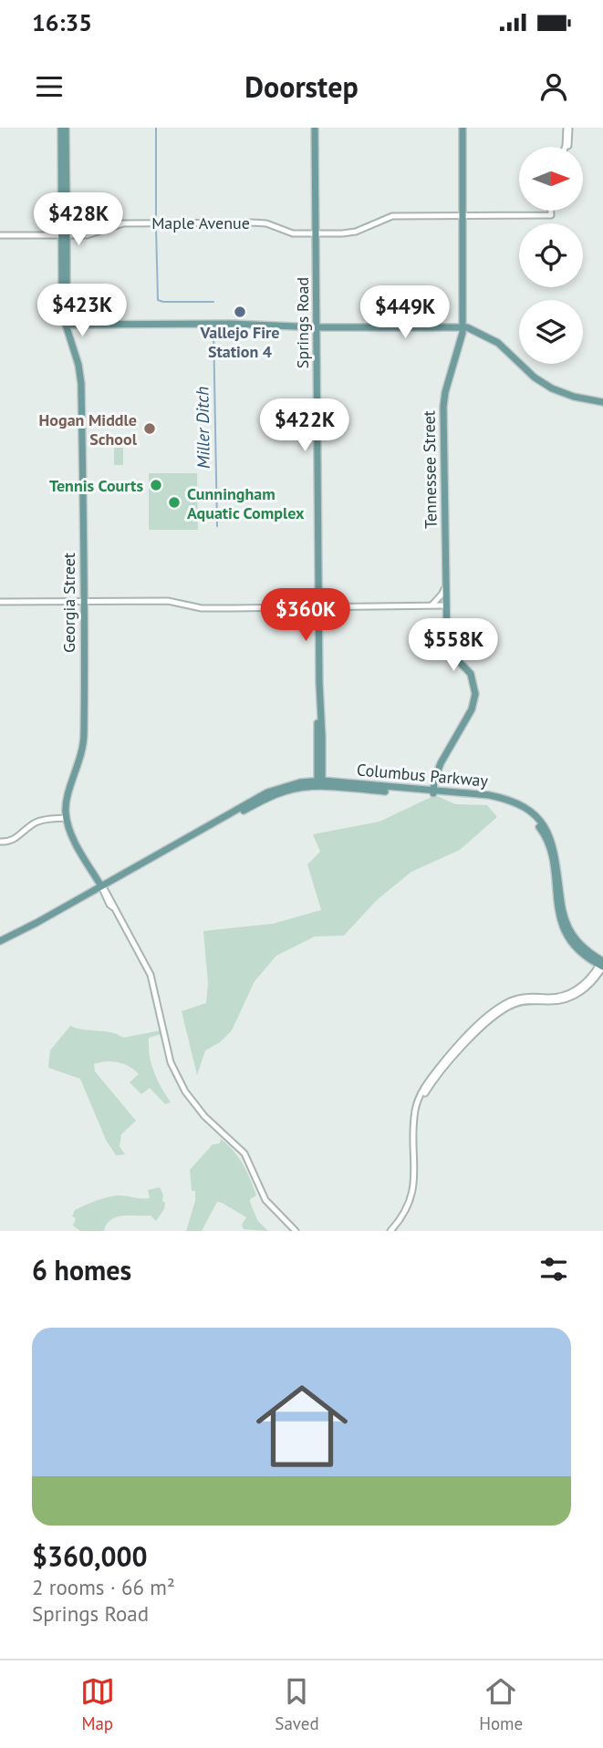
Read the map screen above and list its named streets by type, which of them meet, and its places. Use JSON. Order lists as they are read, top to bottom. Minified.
{"streets":{"main road":["Springs Road","Tennessee Street","Georgia Street","Columbus Parkway"],"street":["Maple Avenue"]},"crossings":[["Maple Avenue","Springs Road"],["Maple Avenue","Tennessee Street"],["Maple Avenue","Georgia Street"],["Springs Road","Columbus Parkway"],["Tennessee Street","Columbus Parkway"]],"water":["Miller Ditch"],"places":["Vallejo Fire Station 4","Hogan Middle School","Tennis Courts","Cunningham Aquatic Complex"],"north":"right","page":{"status":"16:35","header":"Doorstep","price":["$428K","$423K","$449K","$422K","$360K","$558K"],"heading":"6 homes","list":[{"name":"$360,000","note":"2 rooms · 66 m² · Springs Road"}],"tabs":["Map","Saved","Home"]}}
